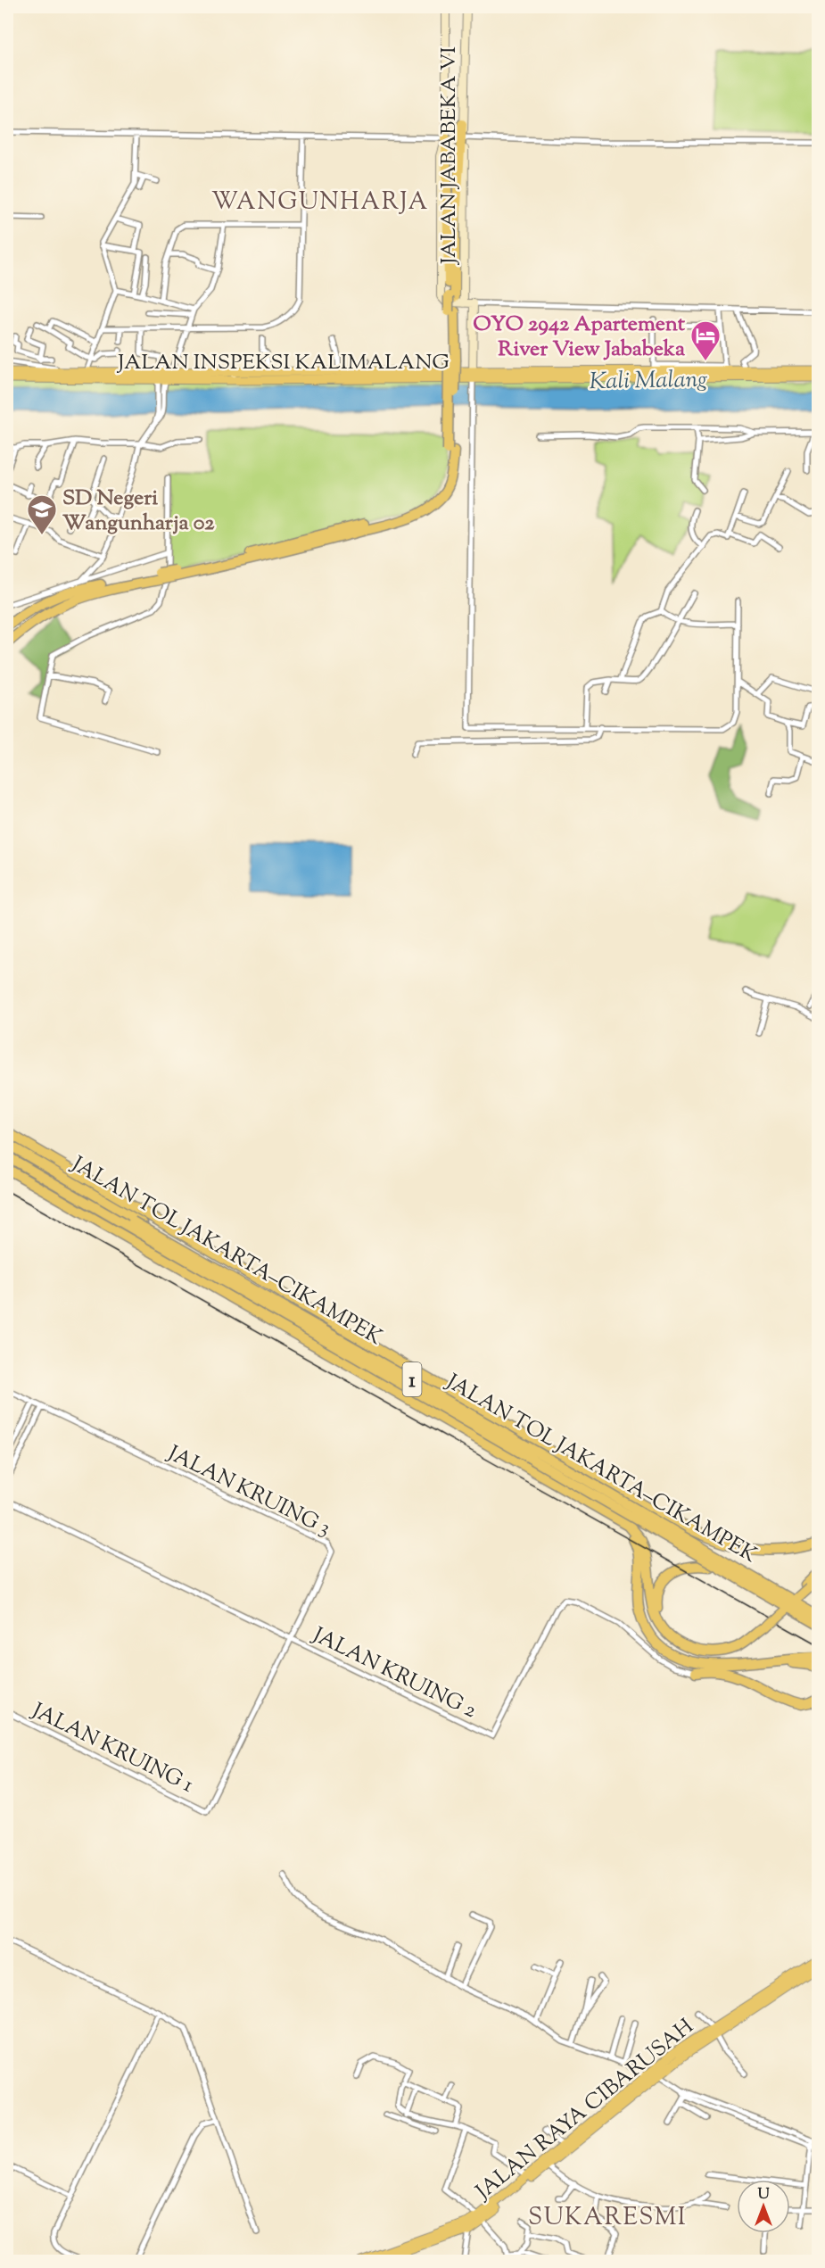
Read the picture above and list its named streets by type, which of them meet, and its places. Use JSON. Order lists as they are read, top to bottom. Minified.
{"streets":{"highway":["JALAN TOL JAKARTA–CIKAMPEK","1"],"main road":["JALAN JABABEKA VI","JALAN INSPEKSI KALIMALANG","JALAN RAYA CIBARUSAH"],"street":["JALAN KRUING 3","JALAN KRUING 2","JALAN KRUING 1"]},"crossings":[["JALAN TOL JAKARTA–CIKAMPEK","1"],["JALAN KRUING 3","JALAN KRUING 2"],["JALAN KRUING 3","JALAN KRUING 1"]],"districts":["WANGUNHARJA","SUKARESMI"],"water":["Kali Malang"],"places":{"hotel":["OYO 2942 Apartement River View Jababeka"],"school or university":["SD Negeri Wangunharja 02"]},"north":"top"}
